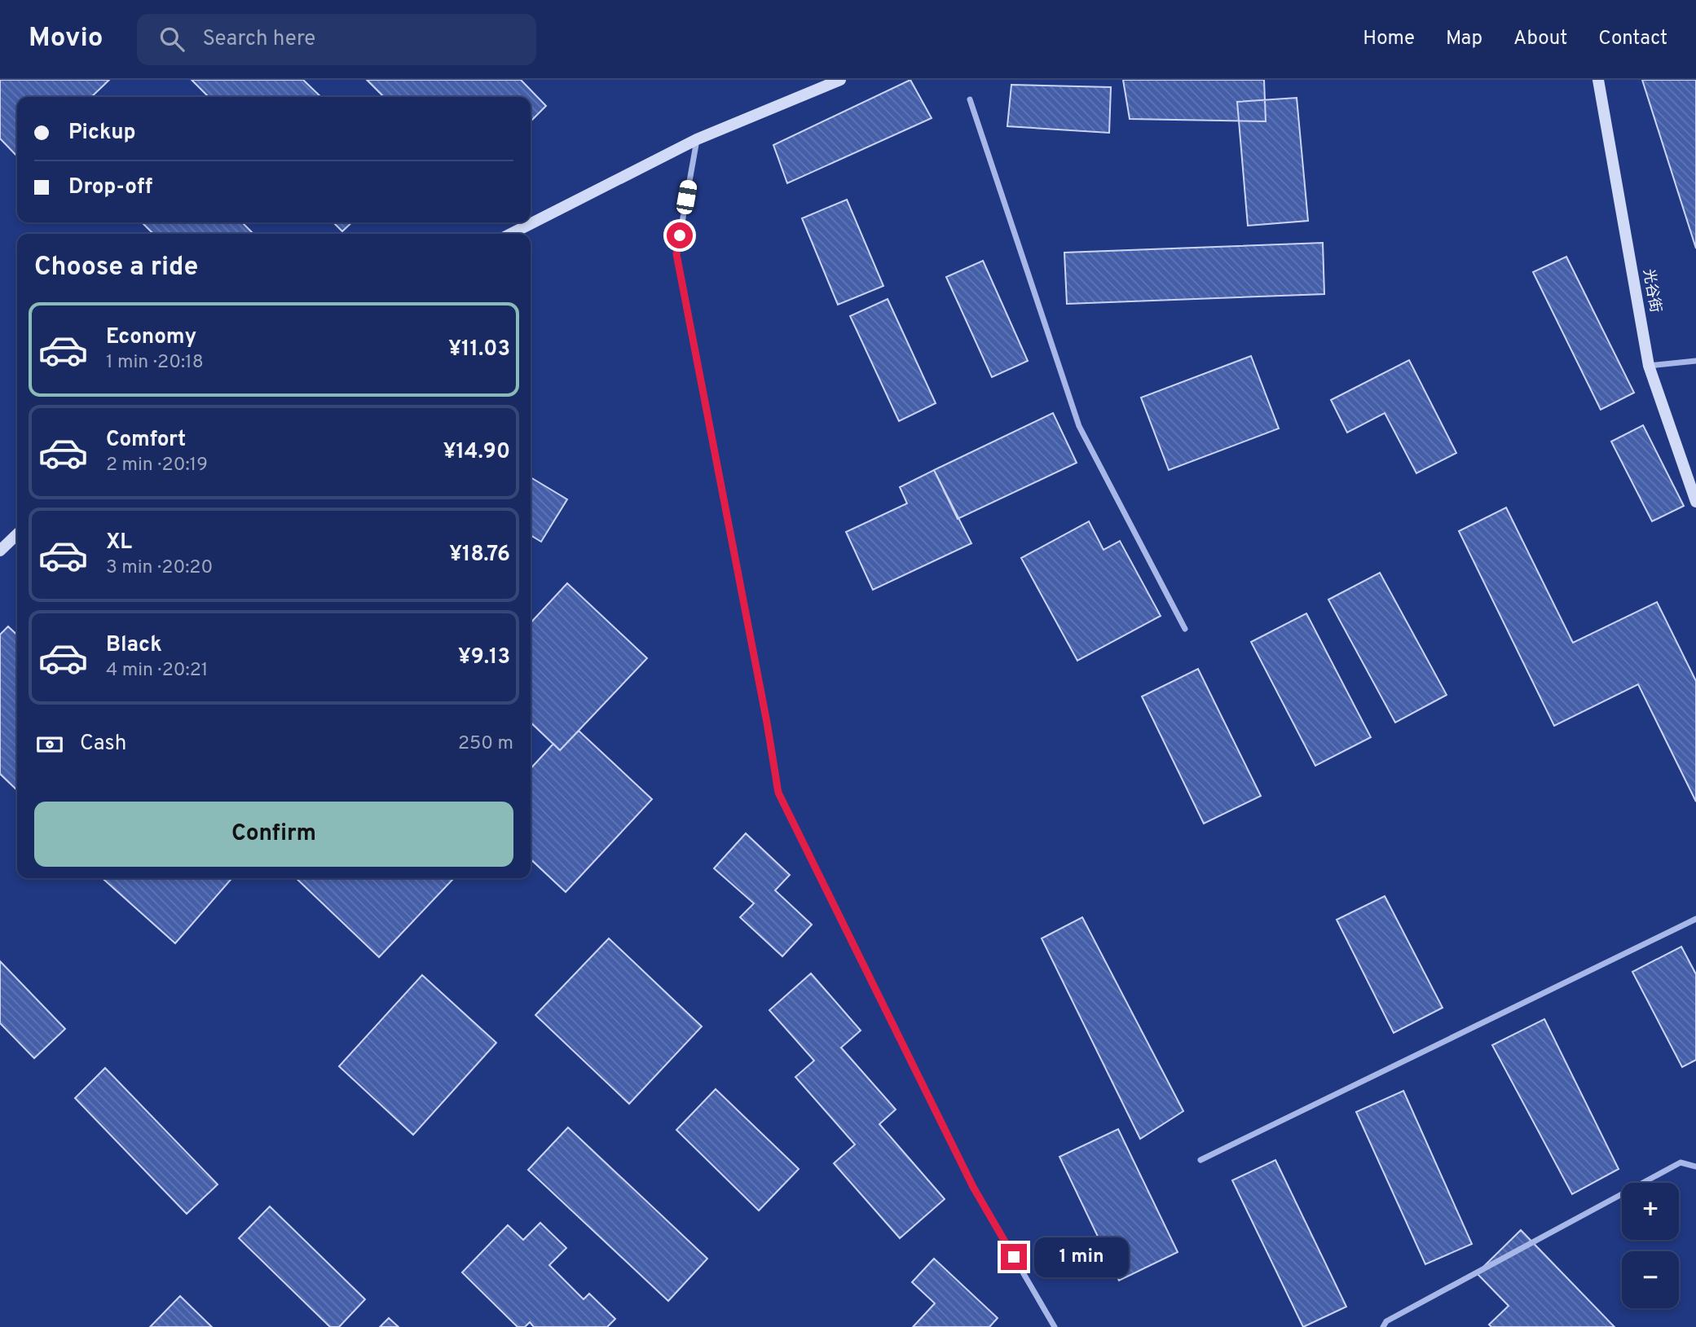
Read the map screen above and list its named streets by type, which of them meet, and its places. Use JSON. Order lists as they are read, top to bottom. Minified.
{"streets":{"street":["光谷街"]},"page":{"header":"Movio","search":"Search here","nav":["Home","Map","About","Contact"],"banner":["Pickup","Drop-off"],"heading":"Choose a ride","list":[{"name":"Economy","note":"1 min · 20:18","value":"¥11.03"},{"name":"Comfort","note":"2 min · 20:19","value":"¥14.90"},{"name":"XL","note":"3 min · 20:20","value":"¥18.76"},{"name":"Black","note":"4 min · 20:21","value":"¥9.13"}],"pay":["Cash","250 m"],"buttons":"Confirm","map_buttons":["+","−"],"bubble":"1 min"}}
